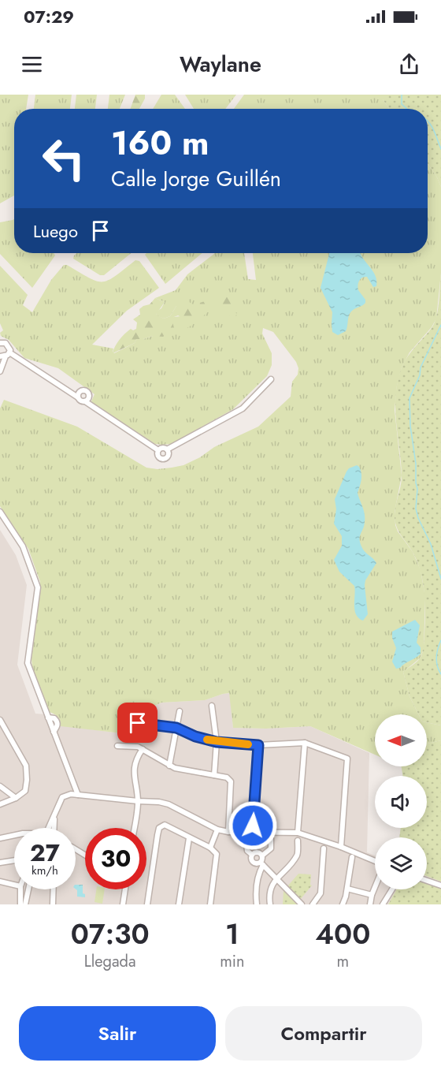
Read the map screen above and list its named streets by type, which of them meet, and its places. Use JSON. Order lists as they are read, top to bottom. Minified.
{"north":"left","page":{"status":"07:29","header":"Waylane","turn":["160 m","Calle Jorge Guillén"],"then":"Luego","speed":"27 km/h","limit":"30","eta":["07:30","Llegada","1","min","400","m"],"buttons":["Salir","Compartir"]}}
